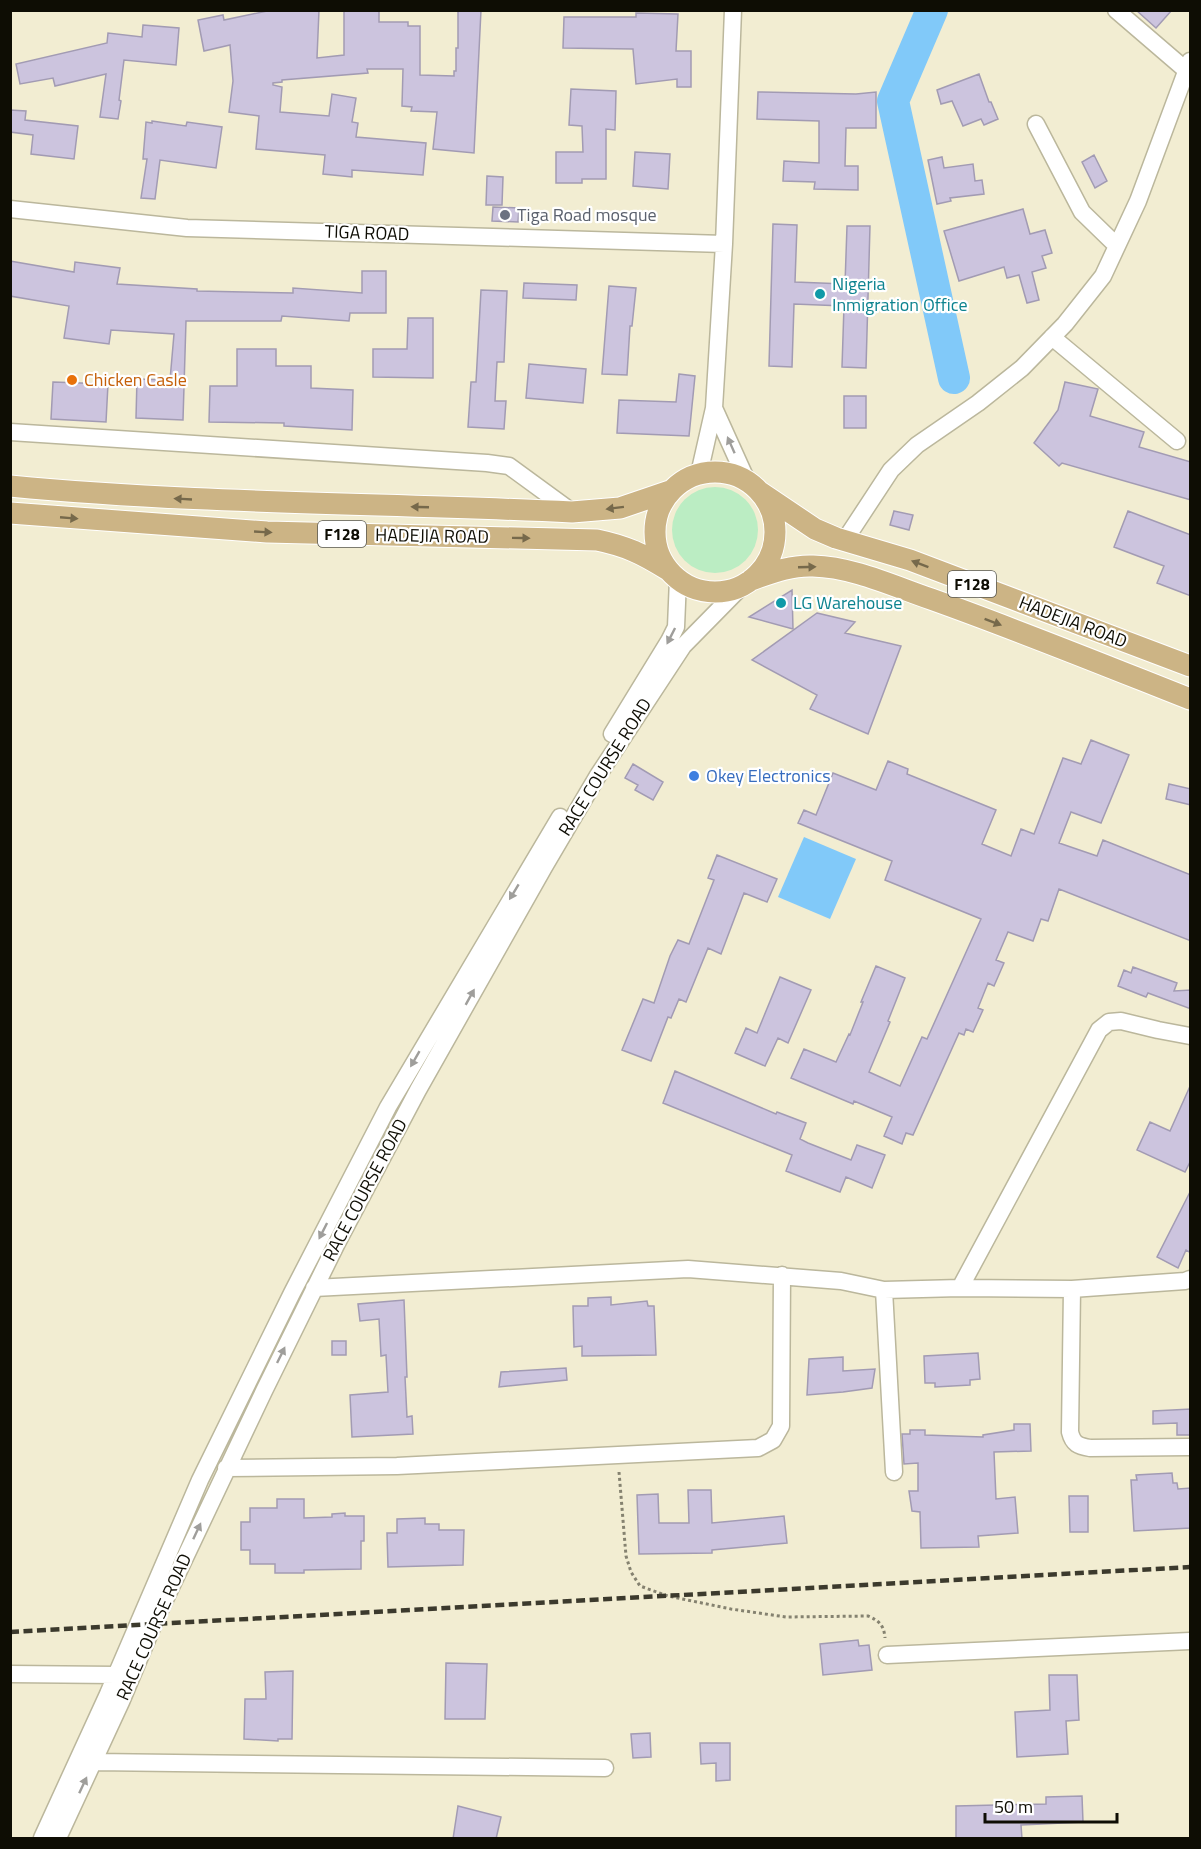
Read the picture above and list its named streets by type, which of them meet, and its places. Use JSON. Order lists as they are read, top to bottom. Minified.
{"streets":{"main road":["F128","HADEJIA ROAD"],"street":["TIGA ROAD","RACE COURSE ROAD"]},"crossings":[["F128","HADEJIA ROAD"],["F128","RACE COURSE ROAD"],["HADEJIA ROAD","RACE COURSE ROAD"]],"places":["Tiga Road mosque","Nigeria Inmigration Office","Chicken Casle","LG Warehouse","Okey Electronics"],"scale_bar":"50 m"}
